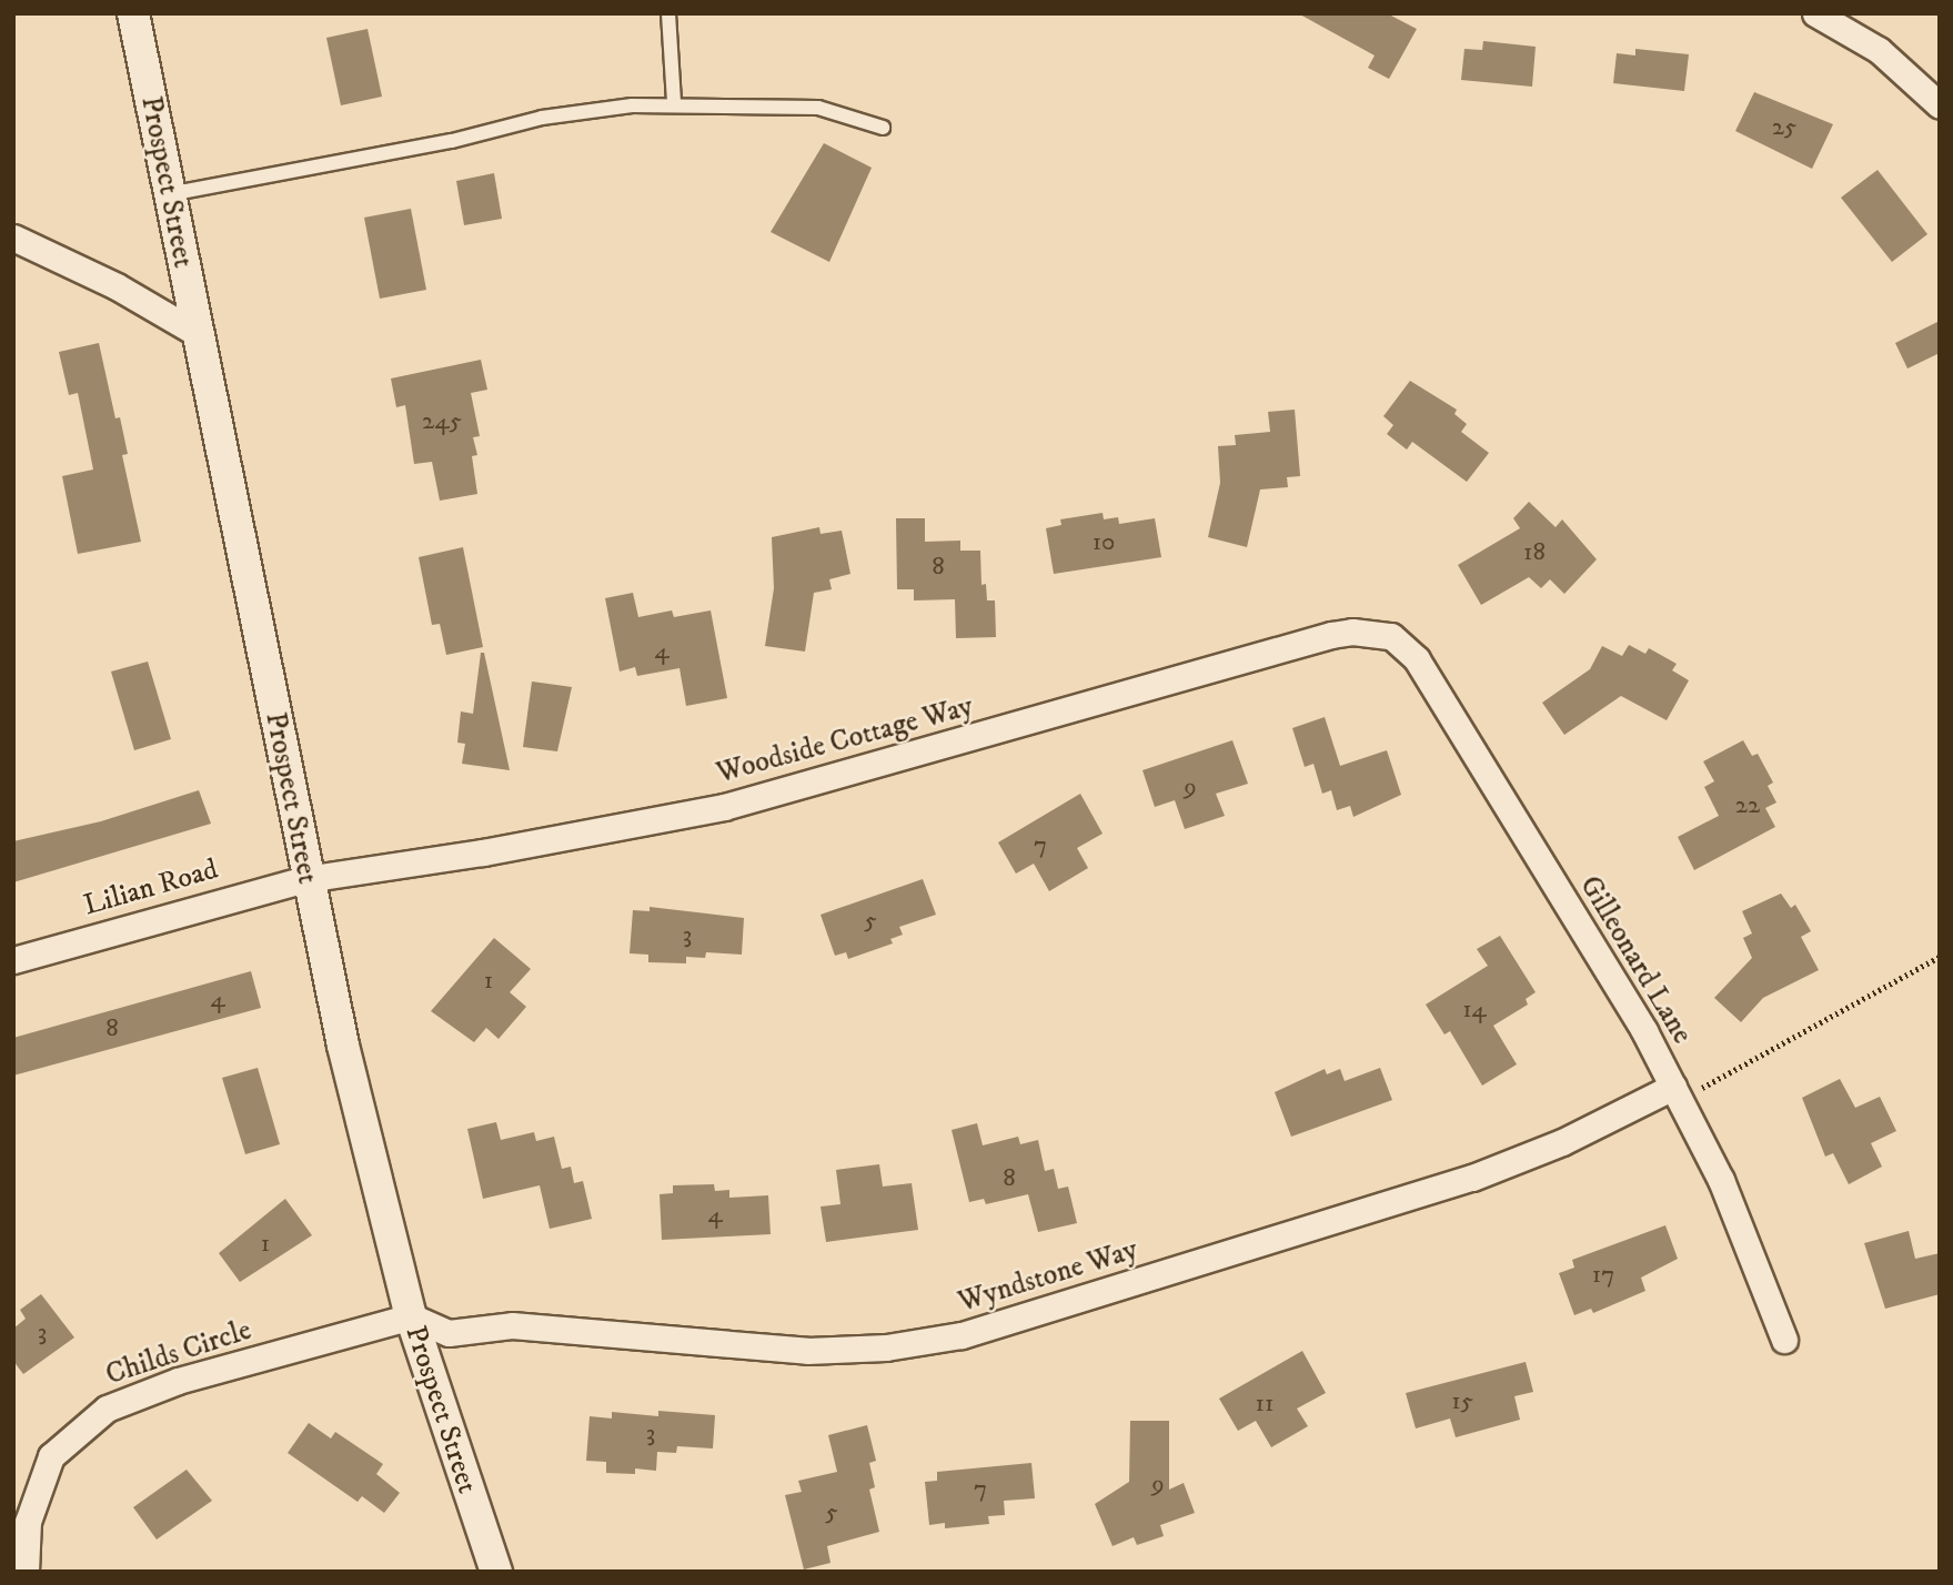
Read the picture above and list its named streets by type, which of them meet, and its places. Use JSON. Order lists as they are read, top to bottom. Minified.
{"streets":{"street":["Prospect Street","Woodside Cottage Way","Lilian Road","Gilleonard Lane","Wyndstone Way","Childs Circle"]},"crossings":[["Prospect Street","Woodside Cottage Way"],["Prospect Street","Lilian Road"],["Prospect Street","Wyndstone Way"],["Prospect Street","Childs Circle"],["Woodside Cottage Way","Lilian Road"],["Woodside Cottage Way","Gilleonard Lane"],["Gilleonard Lane","Wyndstone Way"],["Wyndstone Way","Childs Circle"]],"house_numbers":["25","245","10","18","8","4","9","22","7","5","3","1","4","14","8","8","4","1","17","3","15","11","3","9","7","5"]}
